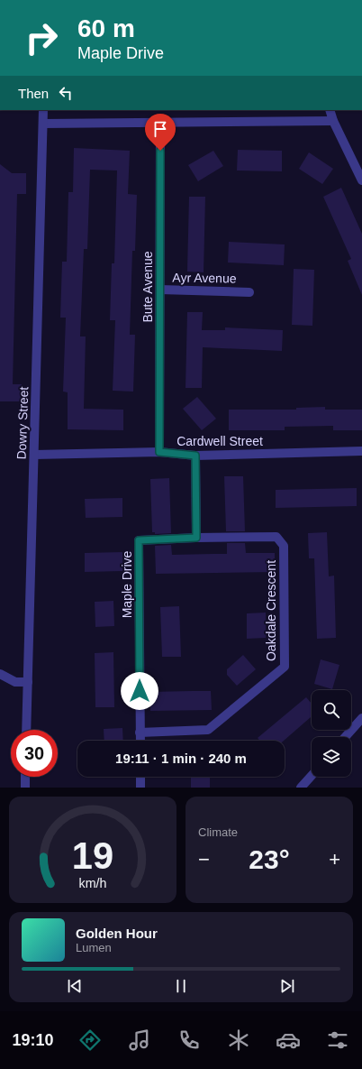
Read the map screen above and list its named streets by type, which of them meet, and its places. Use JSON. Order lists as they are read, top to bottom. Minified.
{"streets":{"street":["Ayr Avenue","Bute Avenue","Dowry Street","Cardwell Street","Maple Drive","Oakdale Crescent"]},"crossings":[["Ayr Avenue","Bute Avenue"],["Bute Avenue","Cardwell Street"],["Dowry Street","Cardwell Street"],["Maple Drive","Oakdale Crescent"]],"page":{"turn":["60 m","Maple Drive"],"then":"Then","limit":"30","trip":"19:11 · 1 min · 240 m","tile":"Climate","heat":["−","23°","+"],"song":["Golden Hour","Lumen"],"tabs":"19:10","gauge":["19","km/h"]}}
